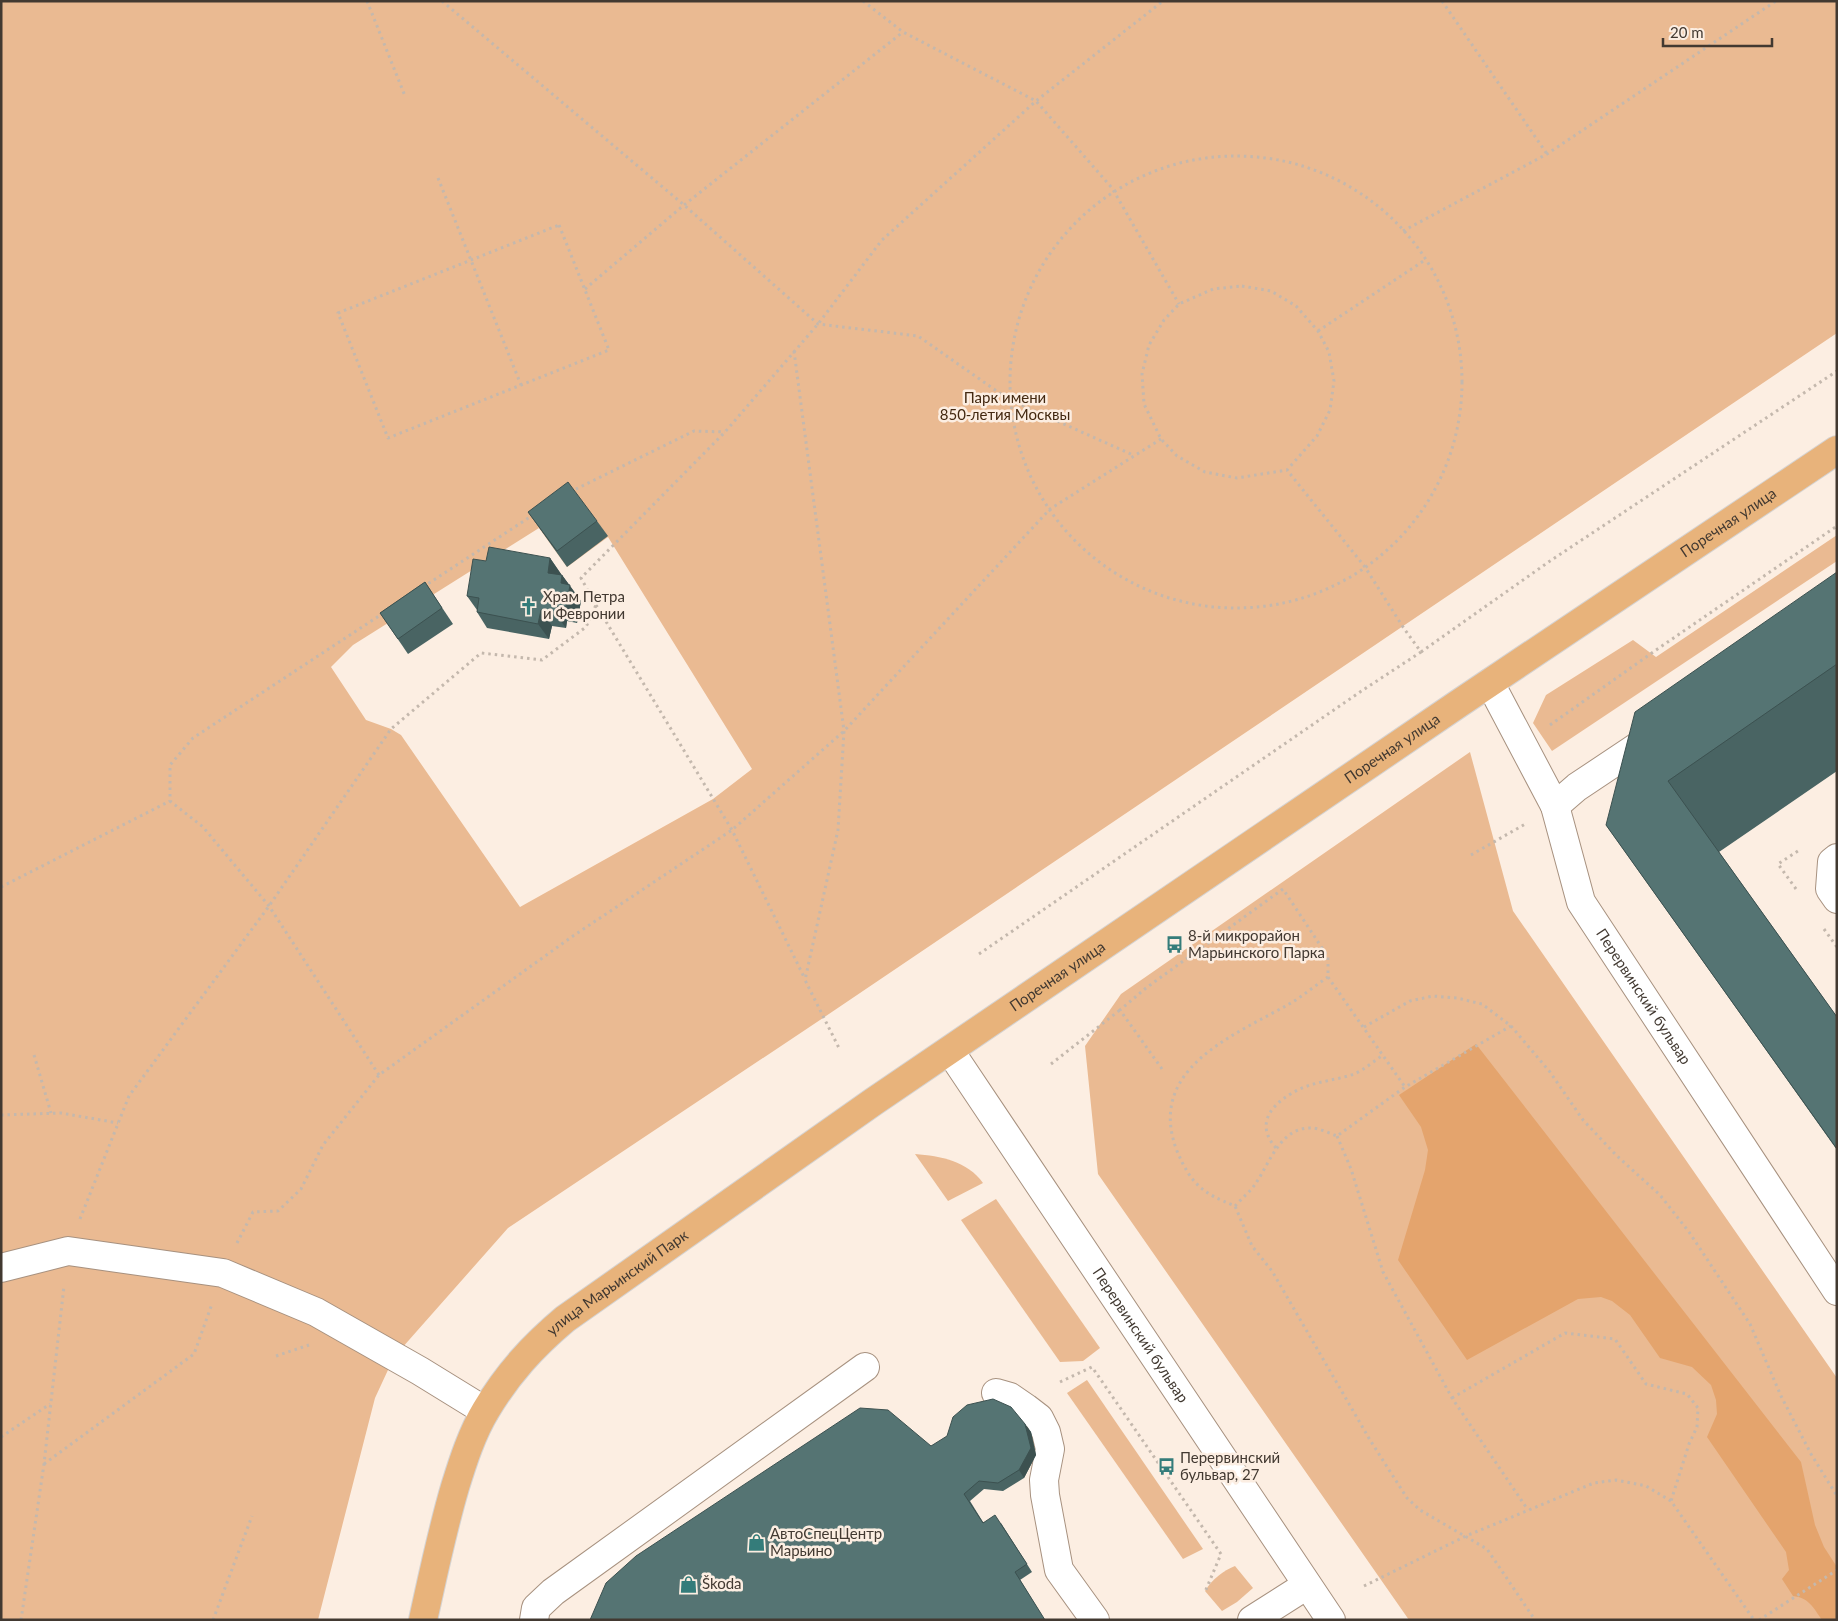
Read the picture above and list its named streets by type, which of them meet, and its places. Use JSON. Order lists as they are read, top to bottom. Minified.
{"streets":{"main road":["Поречная улица","улица Марьинский Парк"],"street":["Перервинский бульвар"]},"crossings":[["Поречная улица","Перервинский бульвар"],["Поречная улица","улица Марьинский Парк"],["Перервинский бульвар","улица Марьинский Парк"]],"parks":["Парк имени 850-летия Москвы"],"places":{"church":["Храм Петра и Февронии"],"bus stop":["8-й микрорайон Марьинского Парка","Перервинский бульвар, 27"],"shop":["АвтоСпецЦентр Марьино","Škoda"]},"scale_bar":"20 m"}
